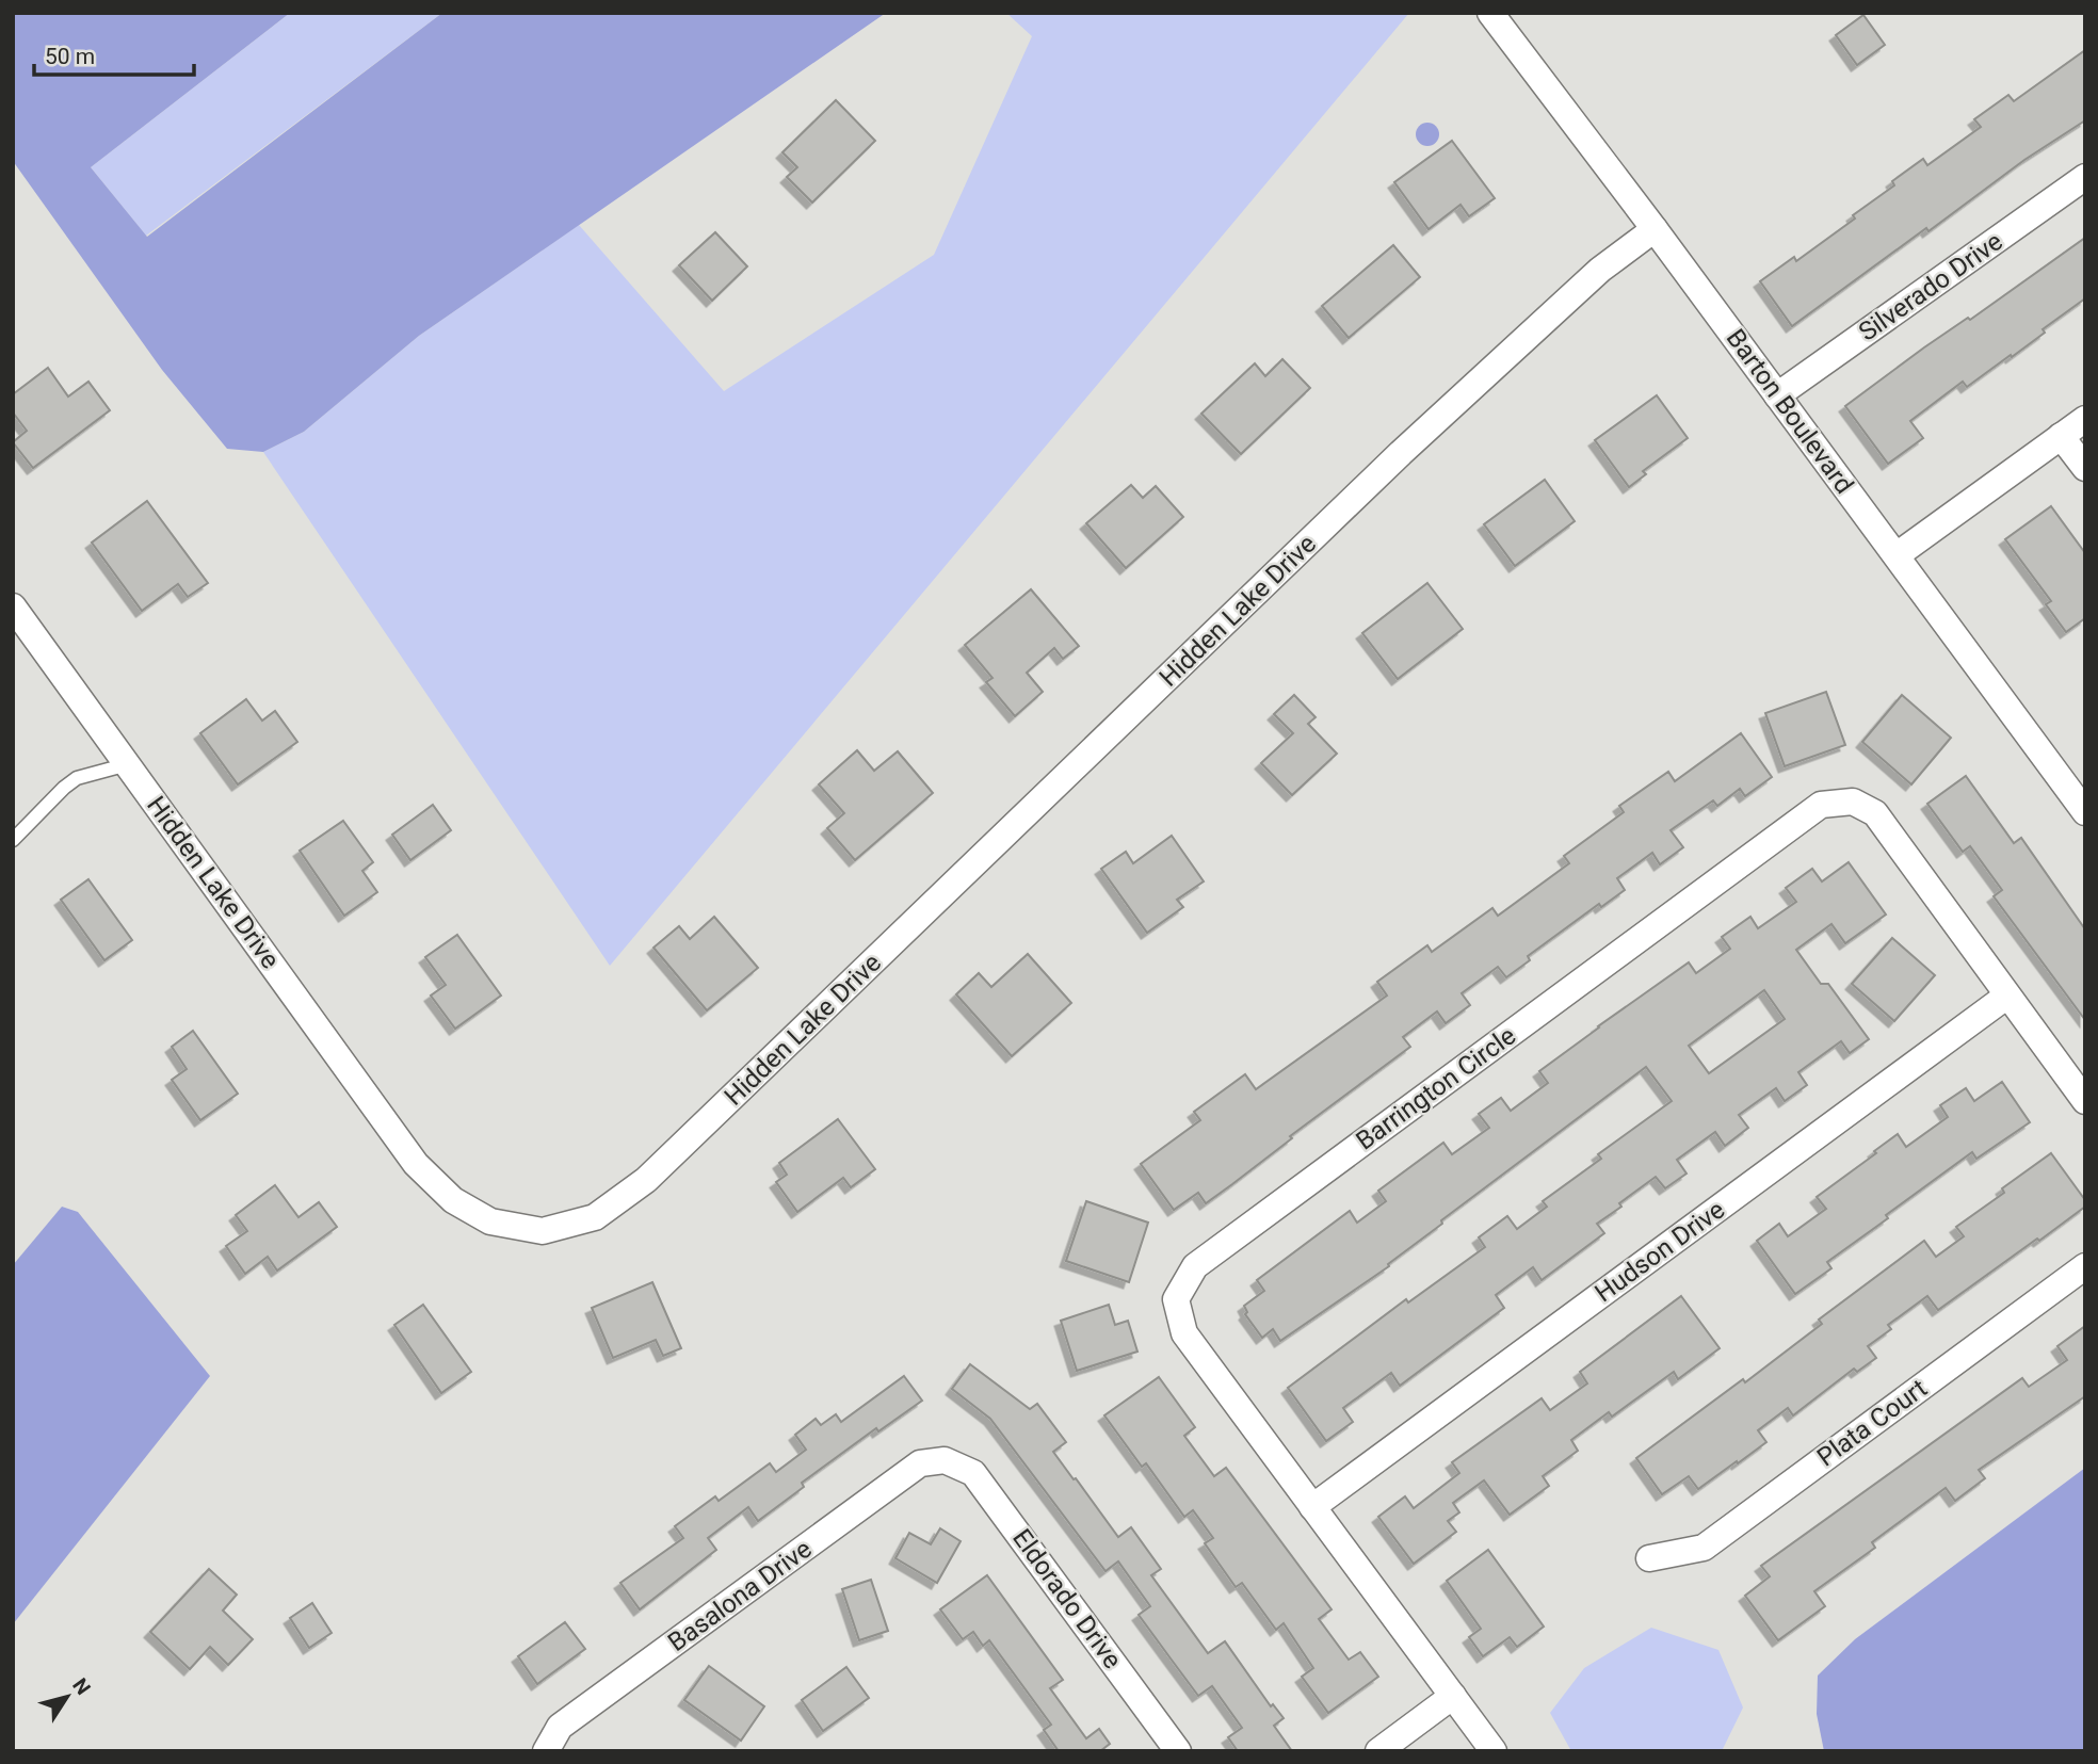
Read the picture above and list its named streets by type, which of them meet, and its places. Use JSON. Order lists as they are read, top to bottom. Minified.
{"streets":{"street":["Silverado Drive","Barton Boulevard","Hidden Lake Drive","Barrington Circle","Hudson Drive","Plata Court","Basalona Drive","Eldorado Drive"]},"crossings":[["Silverado Drive","Barton Boulevard"],["Barton Boulevard","Hidden Lake Drive"],["Barrington Circle","Hudson Drive"],["Basalona Drive","Eldorado Drive"]],"scale_bar":"50 m","north":"top right"}
